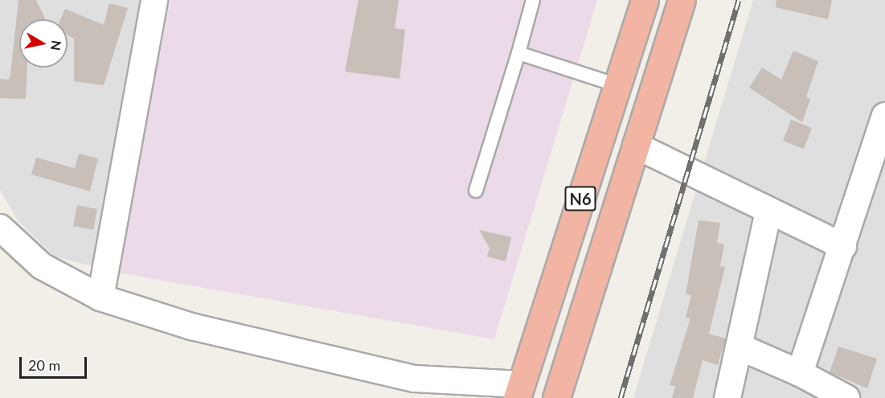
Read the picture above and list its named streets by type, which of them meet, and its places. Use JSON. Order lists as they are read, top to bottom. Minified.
{"streets":{"highway":["N6"]},"scale_bar":"20 m","north":"right"}
